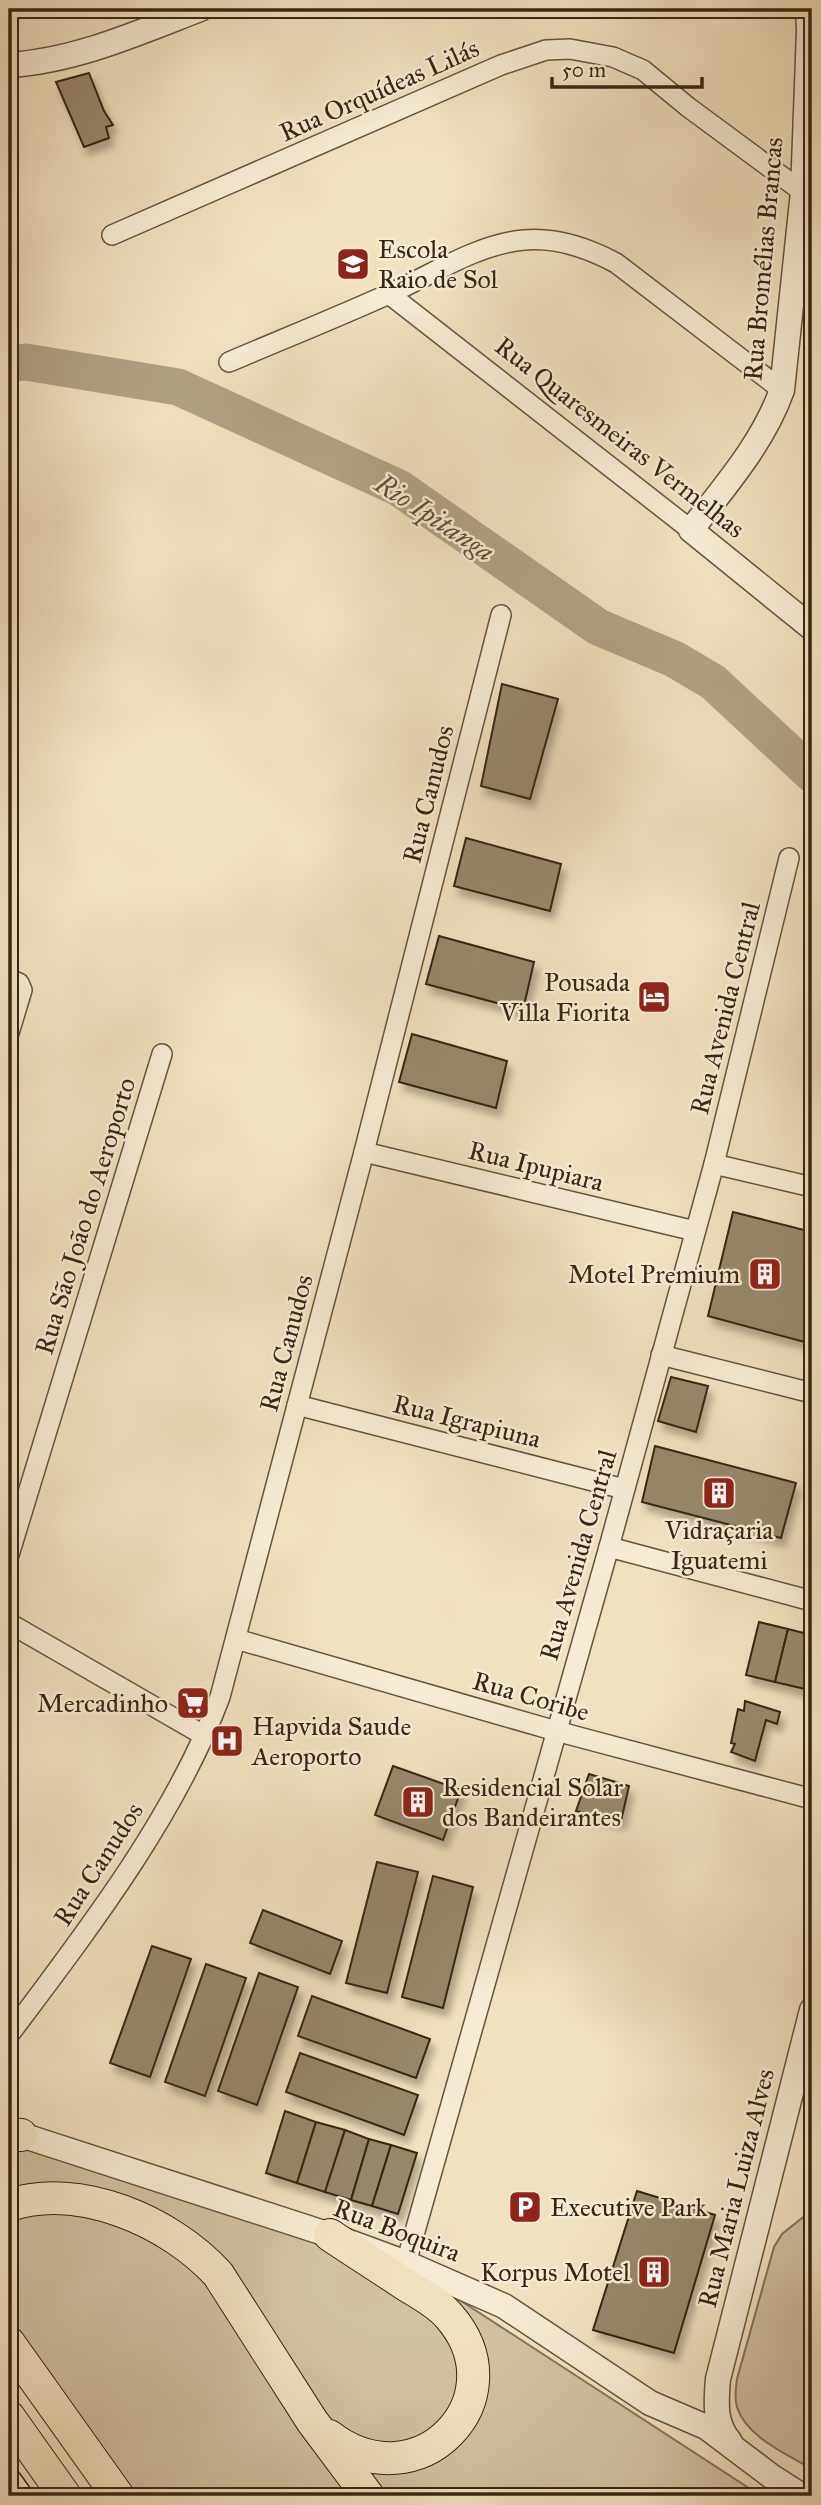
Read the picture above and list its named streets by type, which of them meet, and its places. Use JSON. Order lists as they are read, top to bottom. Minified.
{"streets":{"street":["Rua Orquídeas Lilás","Rua Bromélias Brancas","Rua Quaresmeiras Vermelhas","Rua Canudos","Rua Avenida Central","Rua Ipupiara","Rua São João do Aeroporto","Rua Igrapiuna","Rua Coribe","Rua Maria Luiza Alves","Rua Boquira"]},"crossings":[["Rua Orquídeas Lilás","Rua Bromélias Brancas"],["Rua Bromélias Brancas","Rua Quaresmeiras Vermelhas"],["Rua Canudos","Rua Ipupiara"],["Rua Canudos","Rua Igrapiuna"],["Rua Canudos","Rua Coribe"],["Rua Avenida Central","Rua Ipupiara"],["Rua Avenida Central","Rua Igrapiuna"],["Rua Avenida Central","Rua Coribe"],["Rua Avenida Central","Rua Boquira"],["Rua Maria Luiza Alves","Rua Boquira"]],"water":["Rio Ipitanga"],"places":{"school or university":["Escola Raio de Sol"],"hotel":["Pousada Villa Fiorita"],"building":["Motel Premium","Vidraçaria Iguatemi","Residencial Solar dos Bandeirantes","Korpus Motel"],"supermarket":["Mercadinho"],"hospital":["Hapvida Saude Aeroporto"],"parking":["Executive Park"]},"scale_bar":"50 m"}
